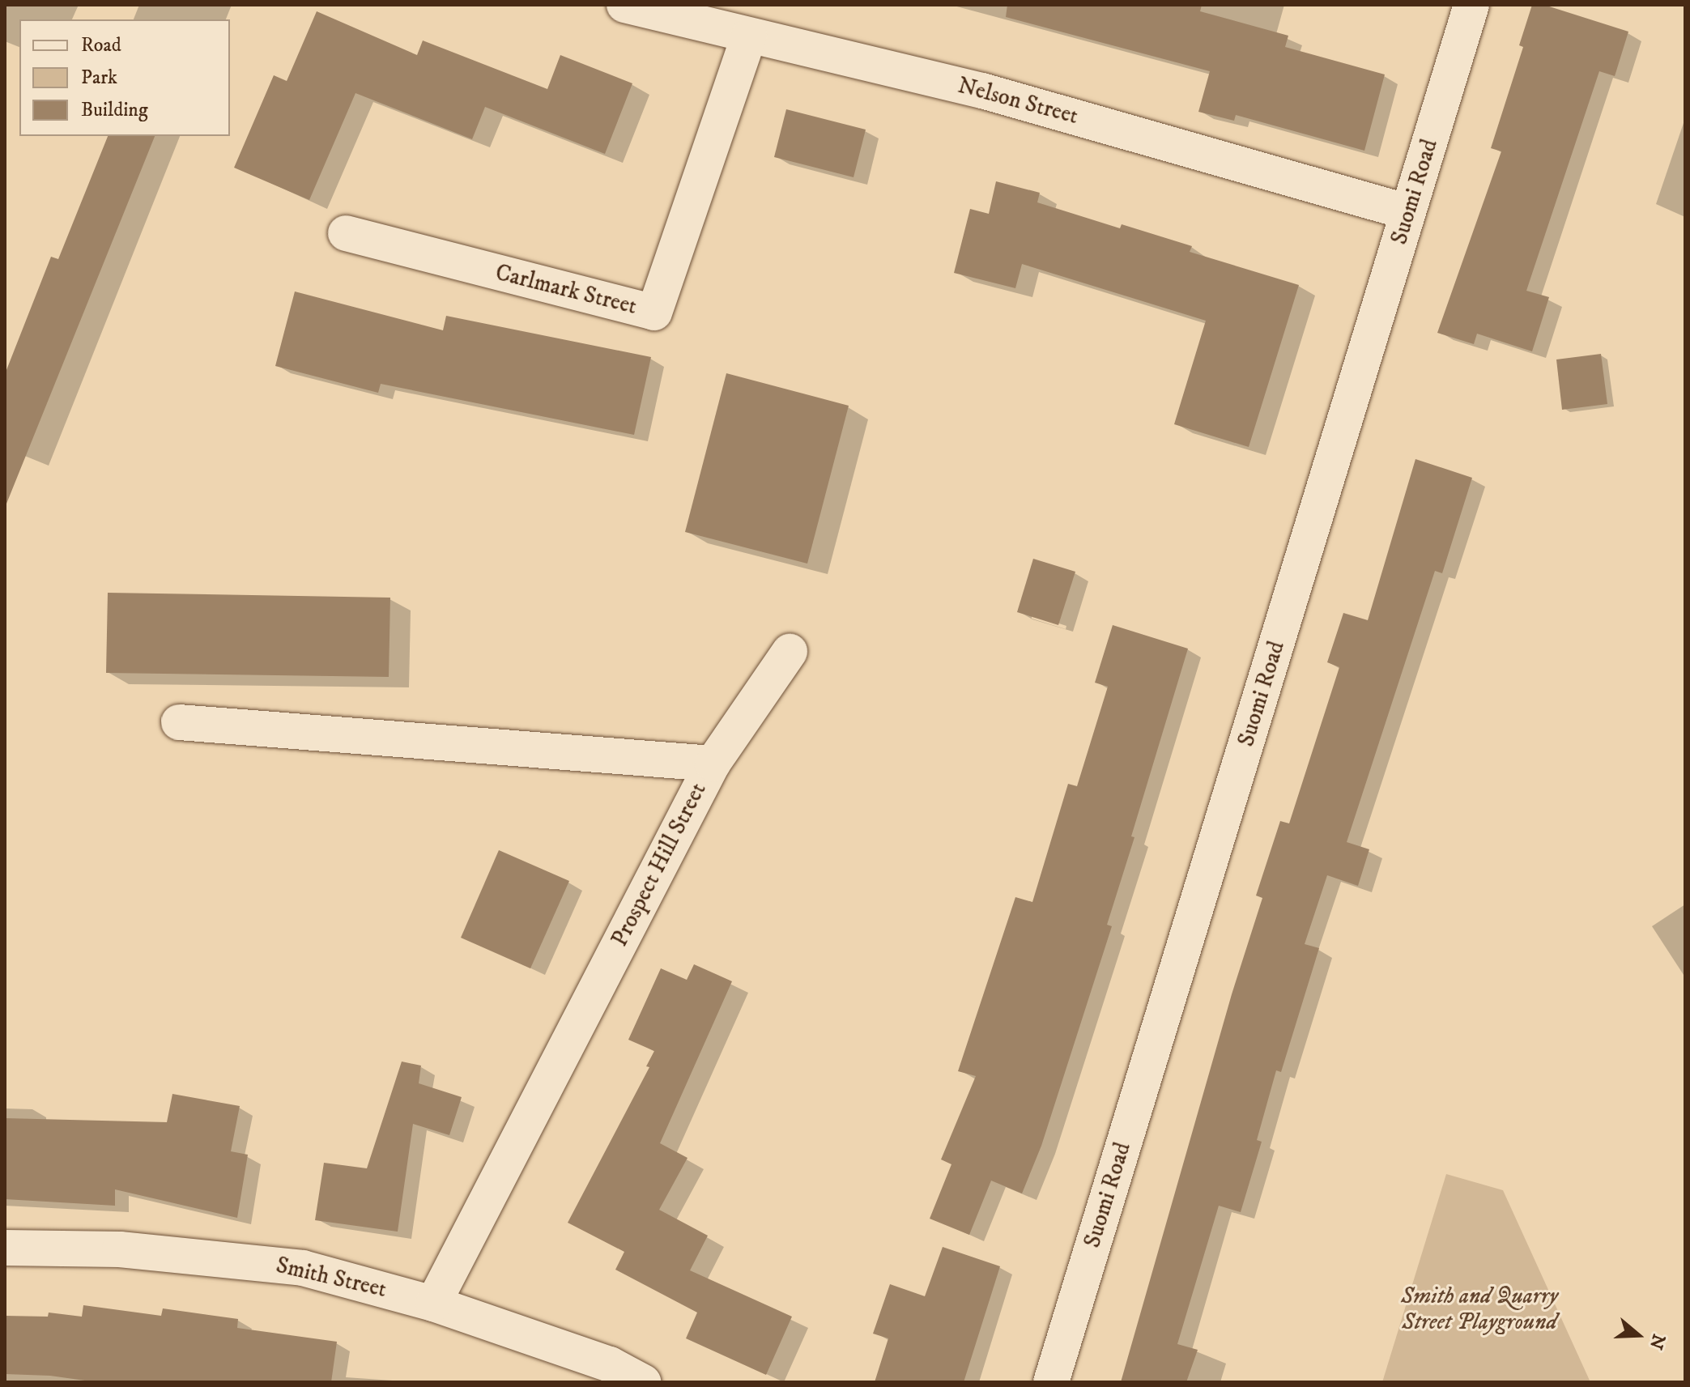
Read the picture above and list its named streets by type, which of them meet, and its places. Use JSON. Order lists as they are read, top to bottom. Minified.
{"streets":{"street":["Nelson Street","Suomi Road","Carlmark Street","Prospect Hill Street","Smith Street"]},"crossings":[["Nelson Street","Suomi Road"],["Nelson Street","Carlmark Street"],["Prospect Hill Street","Smith Street"]],"parks":["Smith and Quarry Street Playground"],"legend":["Road","Park","Building"],"north":"right"}
